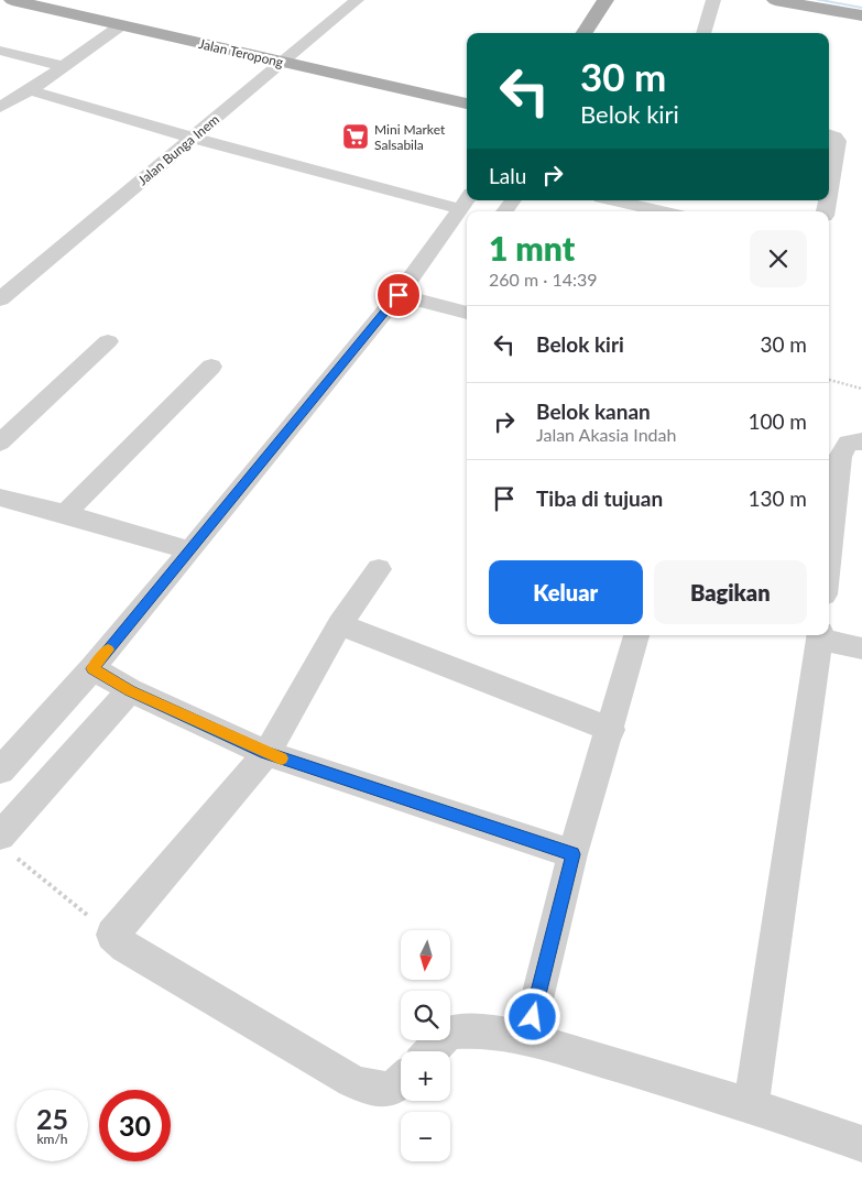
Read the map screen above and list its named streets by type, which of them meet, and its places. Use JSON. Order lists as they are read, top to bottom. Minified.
{"streets":{"main road":["Jalan Teropong"],"street":["Jalan Bunga Inem"]},"crossings":[["Jalan Teropong","Jalan Bunga Inem"]],"places":{"supermarket":["Mini Market Salsabila"]},"north":"bottom","page":{"turn":["30 m","Belok kiri"],"then":"Lalu","heading":["1 mnt","260 m · 14:39"],"list":[{"name":"Belok kiri","value":"30 m"},{"name":"Belok kanan","note":"Jalan Akasia Indah","value":"100 m"},{"name":"Tiba di tujuan","value":"130 m"}],"buttons":["Keluar","Bagikan"],"map_buttons":["+","−"],"speed":"25 km/h","limit":"30"}}
